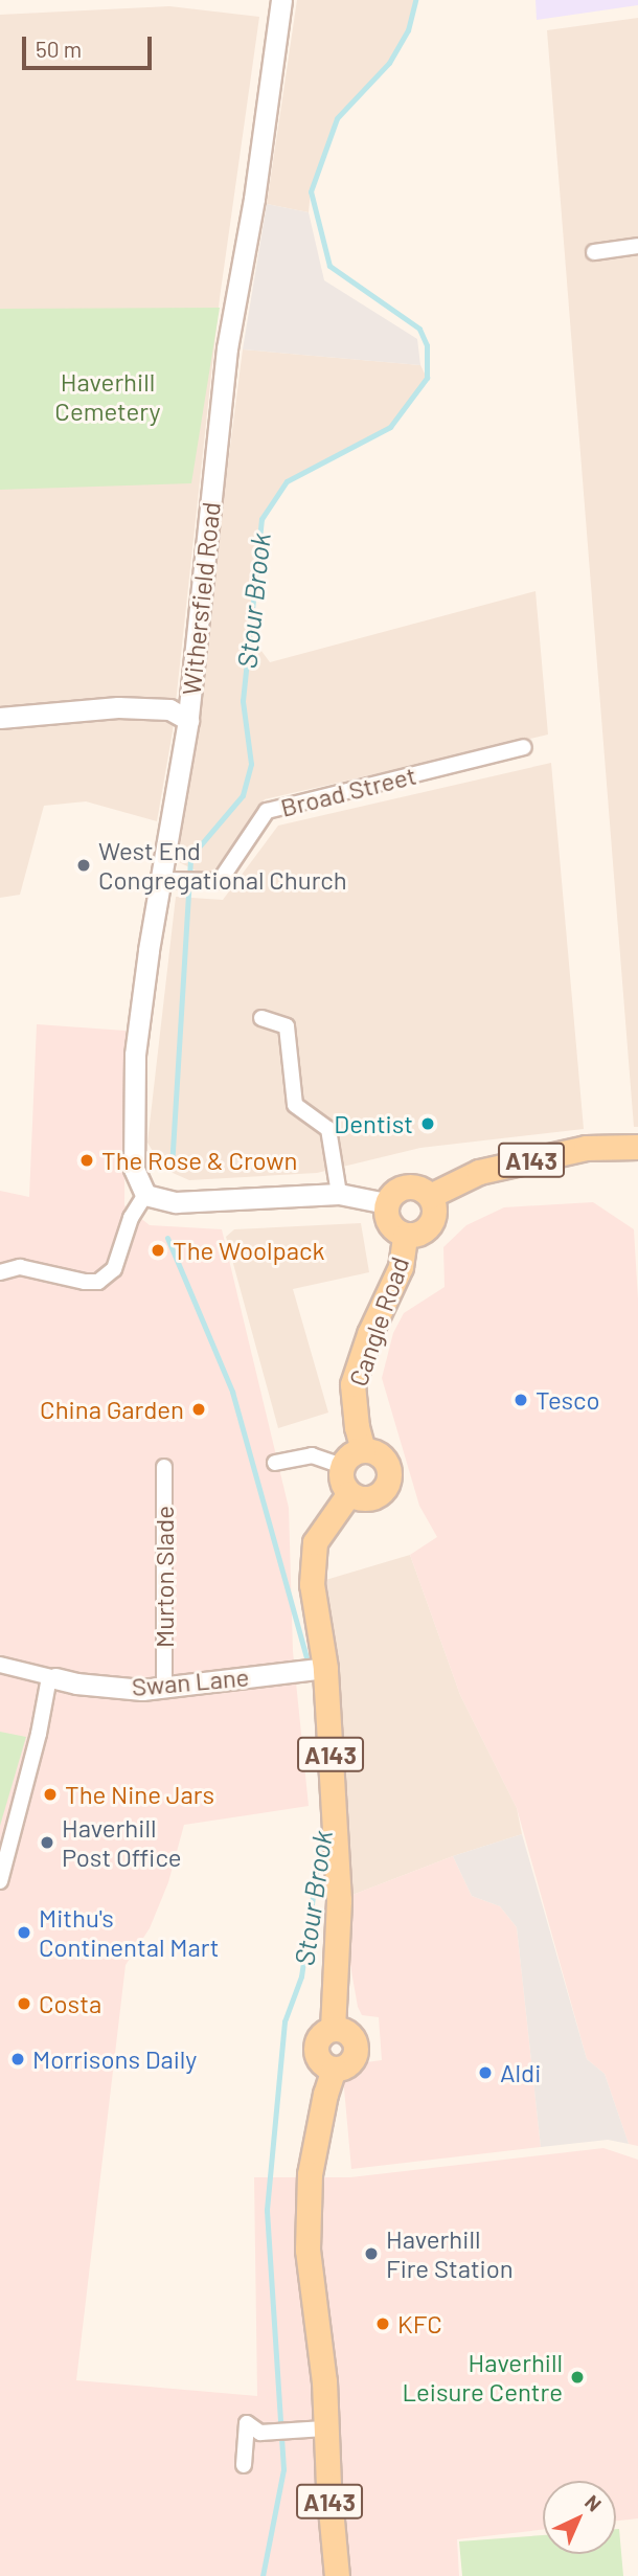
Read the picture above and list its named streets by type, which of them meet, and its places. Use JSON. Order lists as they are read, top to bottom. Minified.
{"streets":{"main road":["A143","Cangle Road"],"street":["Withersfield Road","Broad Street","Murton Slade","Swan Lane"]},"crossings":[["Withersfield Road","Broad Street"],["A143","Cangle Road"],["A143","Swan Lane"],["Murton Slade","Swan Lane"]],"water":["Stour Brook"],"parks":["Haverhill Cemetery"],"places":["West End Congregational Church","Dentist","The Rose & Crown","The Woolpack","Tesco","China Garden","The Nine Jars","Haverhill Post Office","Mithu's Continental Mart","Costa","Morrisons Daily","Aldi","Haverhill Fire Station","KFC","Haverhill Leisure Centre"],"scale_bar":"50 m","north":"top right"}
